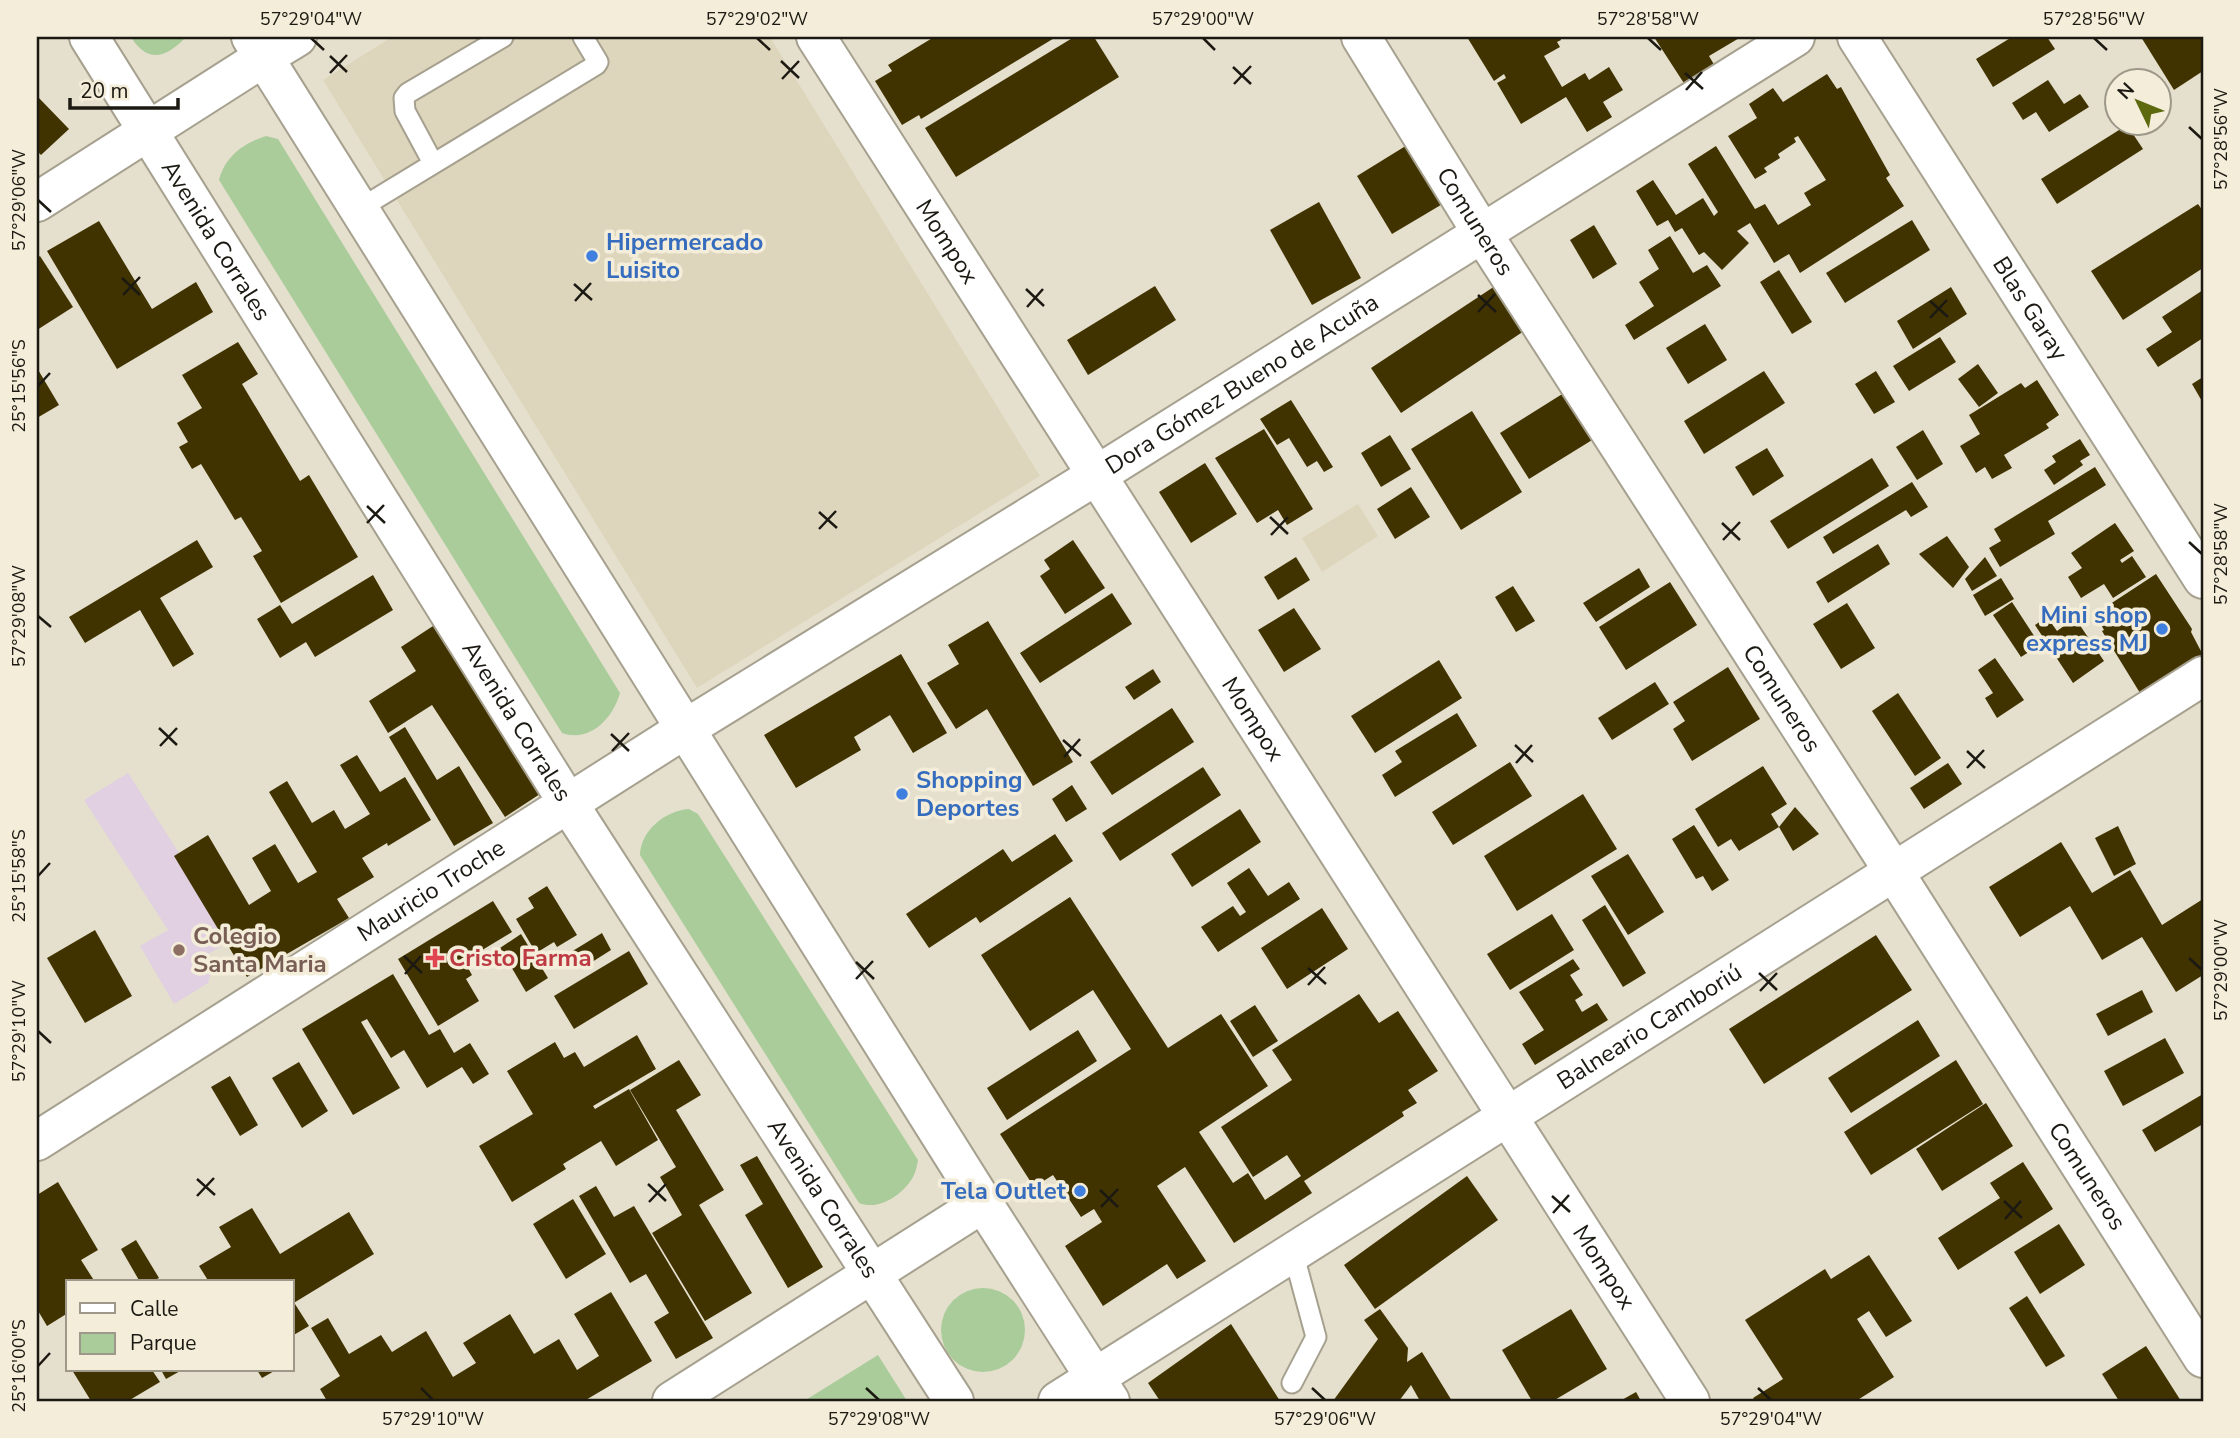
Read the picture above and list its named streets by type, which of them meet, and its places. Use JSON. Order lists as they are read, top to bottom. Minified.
{"streets":{"street":["Comuneros","Avenida Corrales","Mompox","Blas Garay","Dora Gómez Bueno de Acuña","Mauricio Troche","Balneario Camboriú"]},"crossings":[["Comuneros","Dora Gómez Bueno de Acuña"],["Comuneros","Balneario Camboriú"],["Avenida Corrales","Mauricio Troche"],["Mompox","Dora Gómez Bueno de Acuña"],["Mompox","Balneario Camboriú"],["Dora Gómez Bueno de Acuña","Mauricio Troche"]],"places":{"other":["Hipermercado Luisito","Mini shop express MJ","Shopping Deportes","Colegio Santa Maria","Tela Outlet"],"health":["Cristo Farma"]},"legend":["Calle","Parque"],"scale_bar":"20 m","north":"top left","coordinates":["57°29'04\"W","57°29'02\"W","57°29'00\"W","57°28'58\"W","57°28'56\"W","57°29'06\"W","25°15'56\"S","57°29'08\"W","25°15'58\"S","57°29'10\"W","25°16'00\"S"]}
